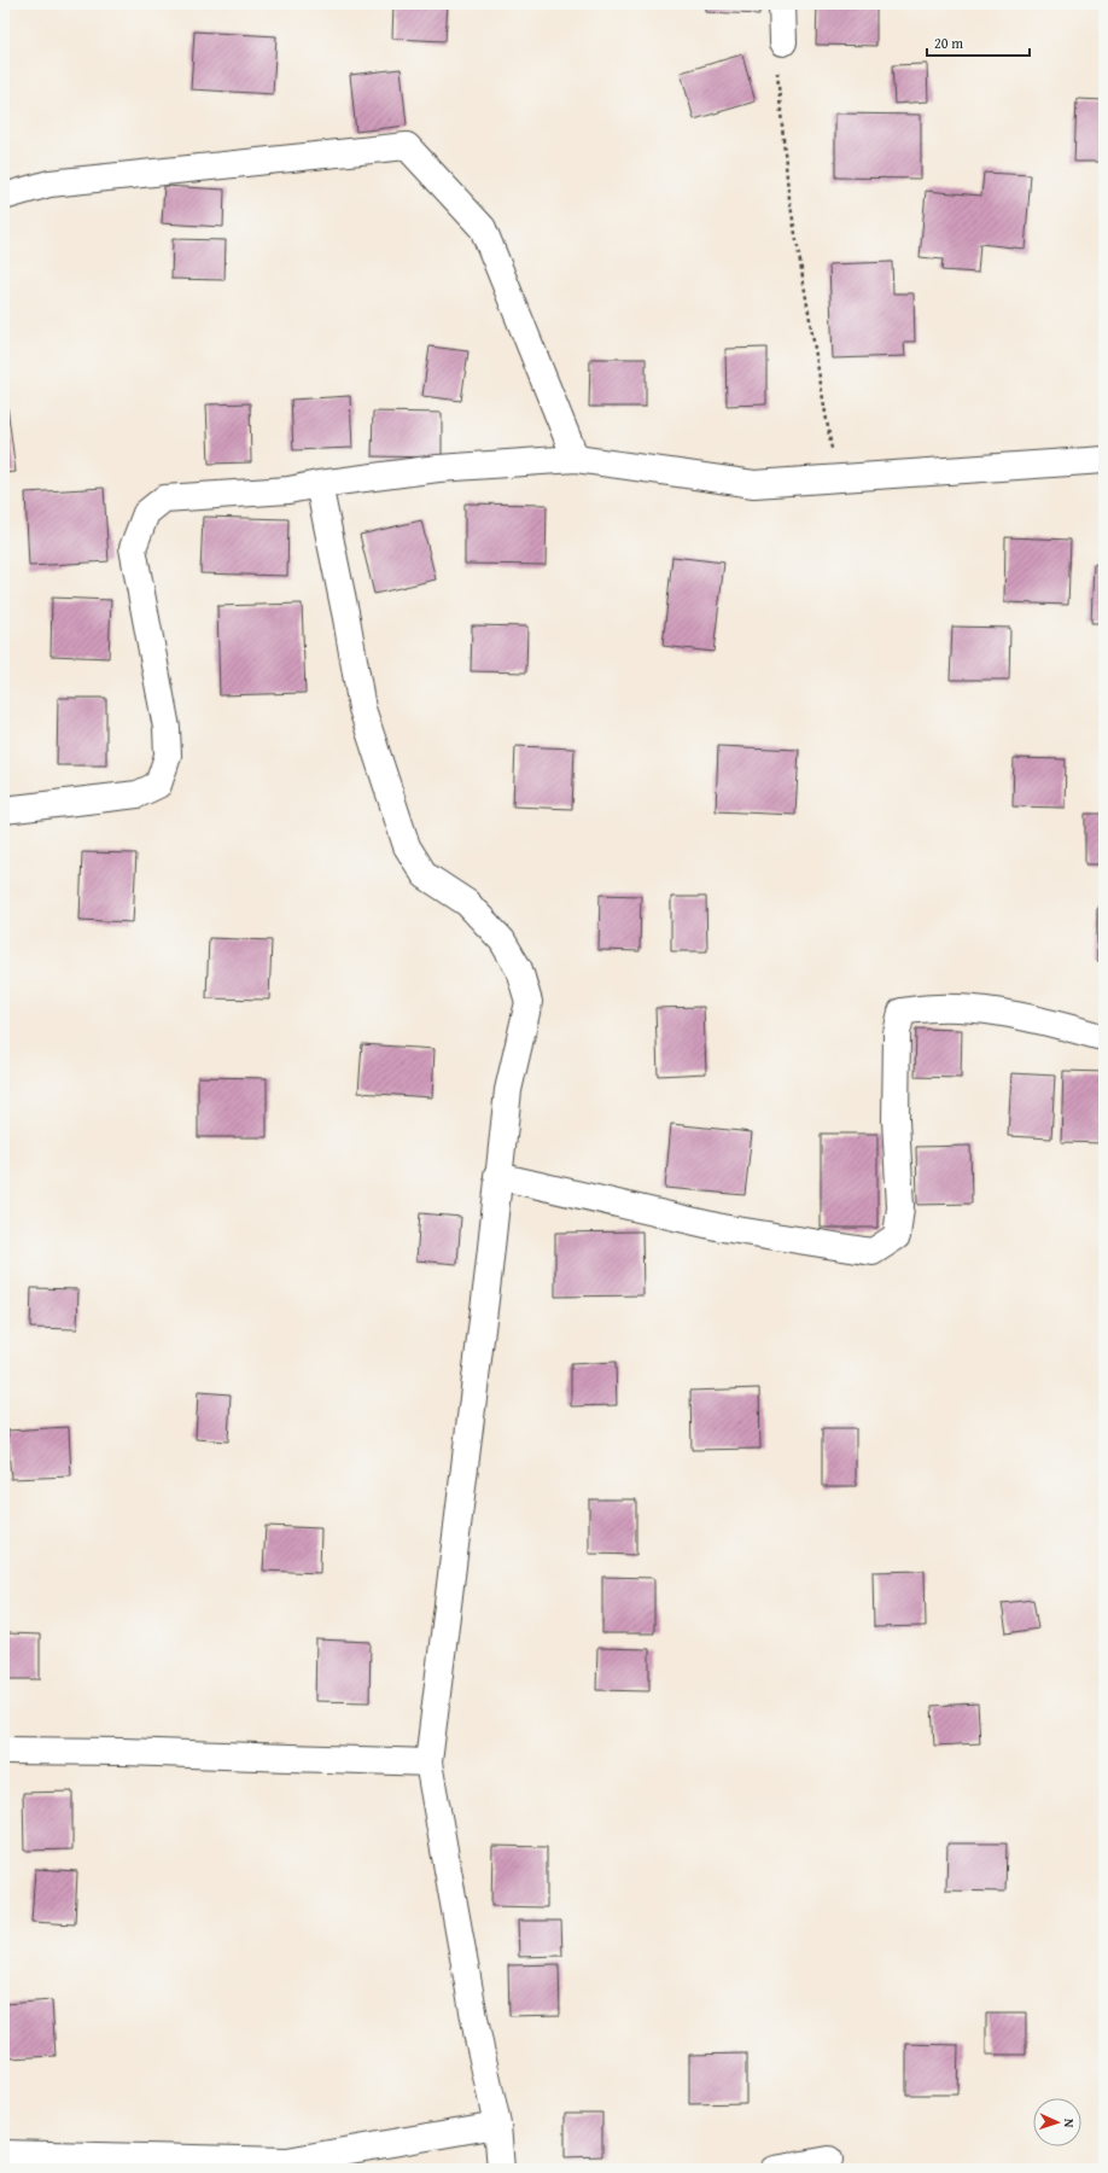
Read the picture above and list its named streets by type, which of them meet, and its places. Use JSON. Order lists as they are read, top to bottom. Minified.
{"scale_bar":"20 m","north":"right"}
